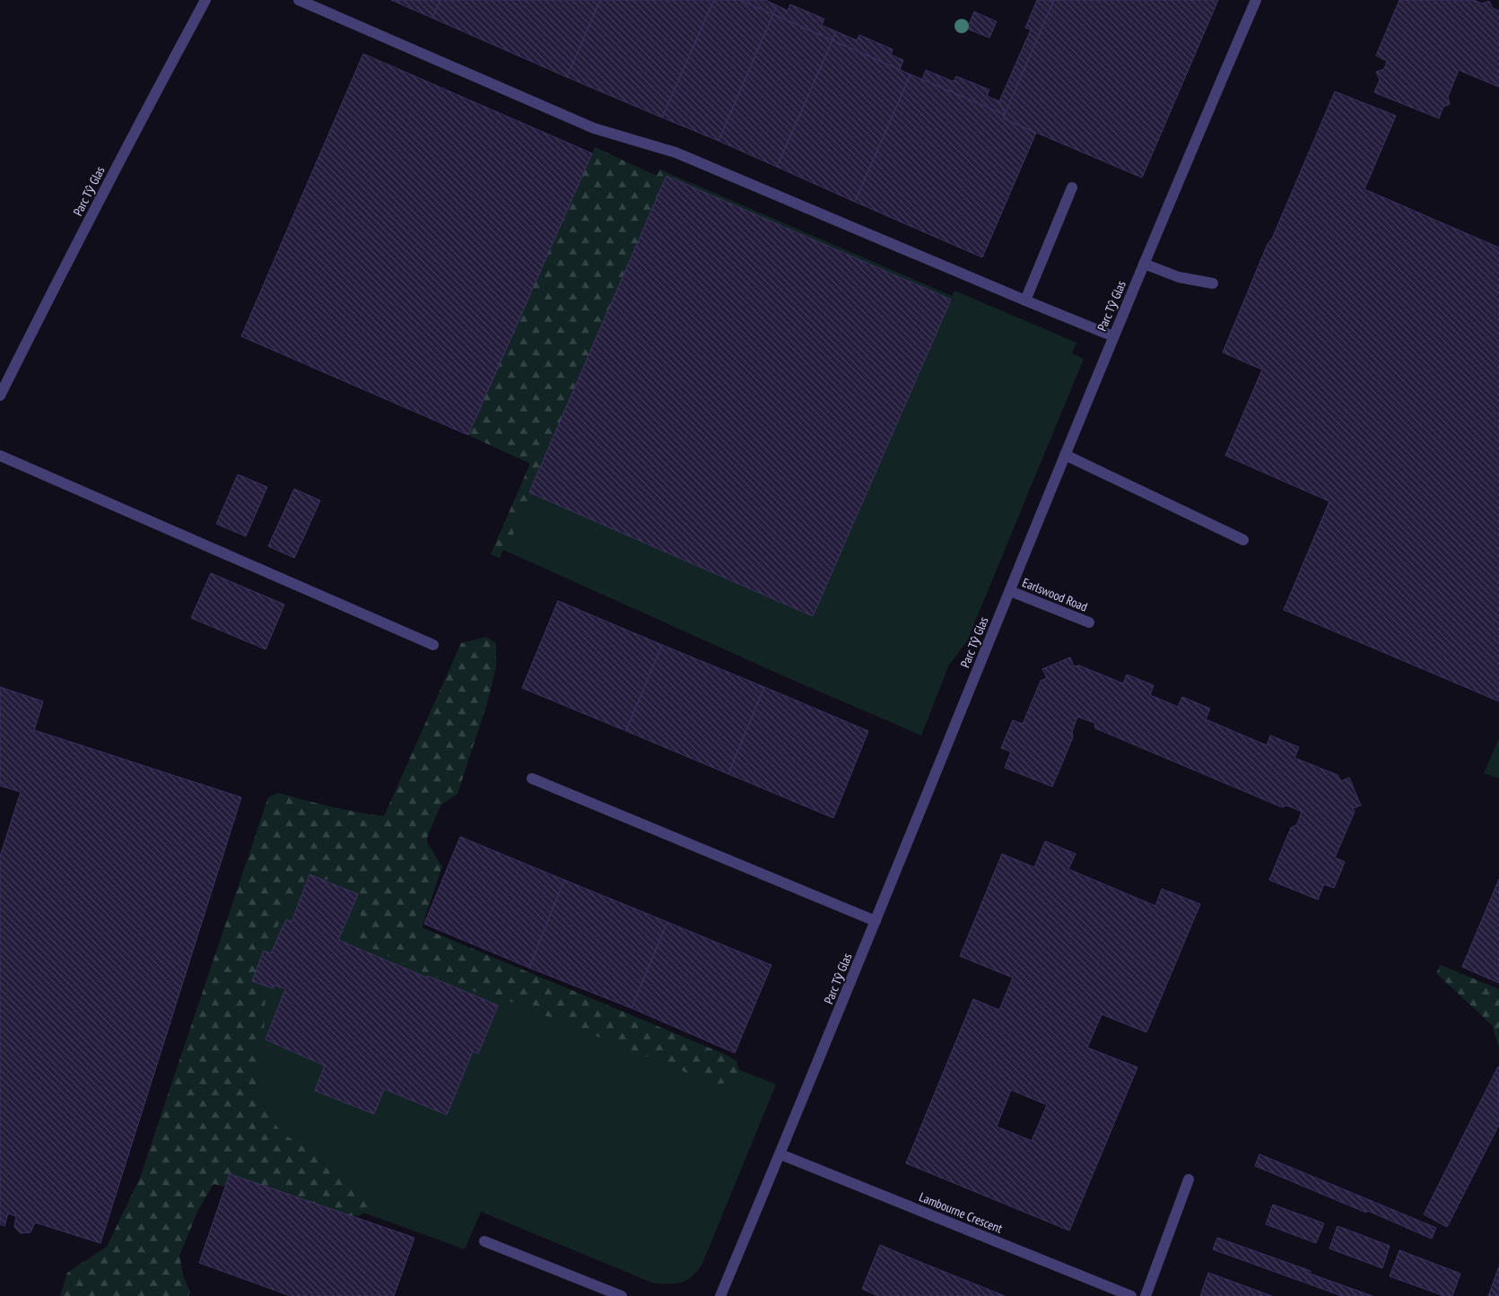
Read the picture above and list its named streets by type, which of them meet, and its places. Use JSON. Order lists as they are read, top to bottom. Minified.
{"streets":{"street":["Parc Tŷ Glas","Earlswood Road","Lambourne Crescent"]},"crossings":[["Parc Tŷ Glas","Earlswood Road"],["Parc Tŷ Glas","Lambourne Crescent"]]}
